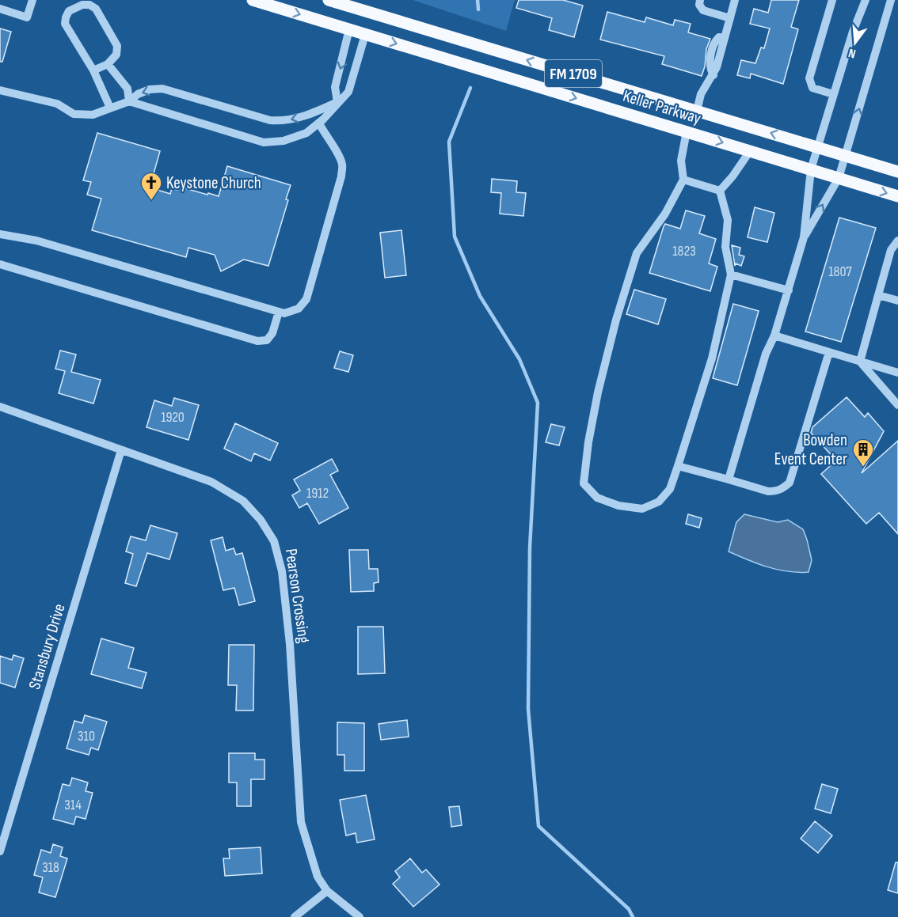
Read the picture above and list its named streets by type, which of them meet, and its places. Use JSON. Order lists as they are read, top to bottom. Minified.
{"streets":{"main road":["FM 1709","Keller Parkway"],"street":["Pearson Crossing","Stansbury Drive"]},"crossings":[["Pearson Crossing","Stansbury Drive"]],"places":{"church":["Keystone Church"],"building":["Bowden Event Center"]},"house_numbers":["1823","1807","1920","1912","310","314","318"],"north":"bottom"}
